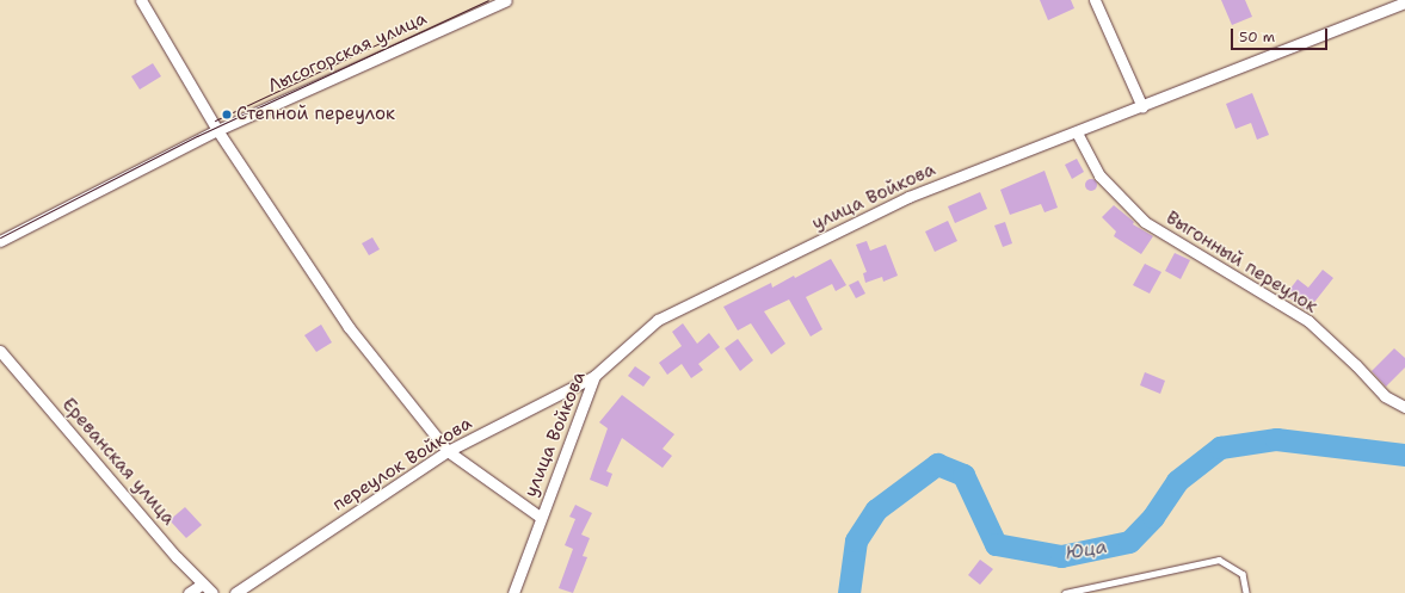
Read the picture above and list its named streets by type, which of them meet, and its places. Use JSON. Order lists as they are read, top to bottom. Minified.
{"streets":{"street":["Лысогорская улица","улица Войкова","Выгонный переулок","Ереванская улица","переулок Войкова"]},"crossings":[["улица Войкова","Выгонный переулок"],["улица Войкова","переулок Войкова"]],"water":["Юца"],"places":["Степной переулок"],"scale_bar":"50 m"}
